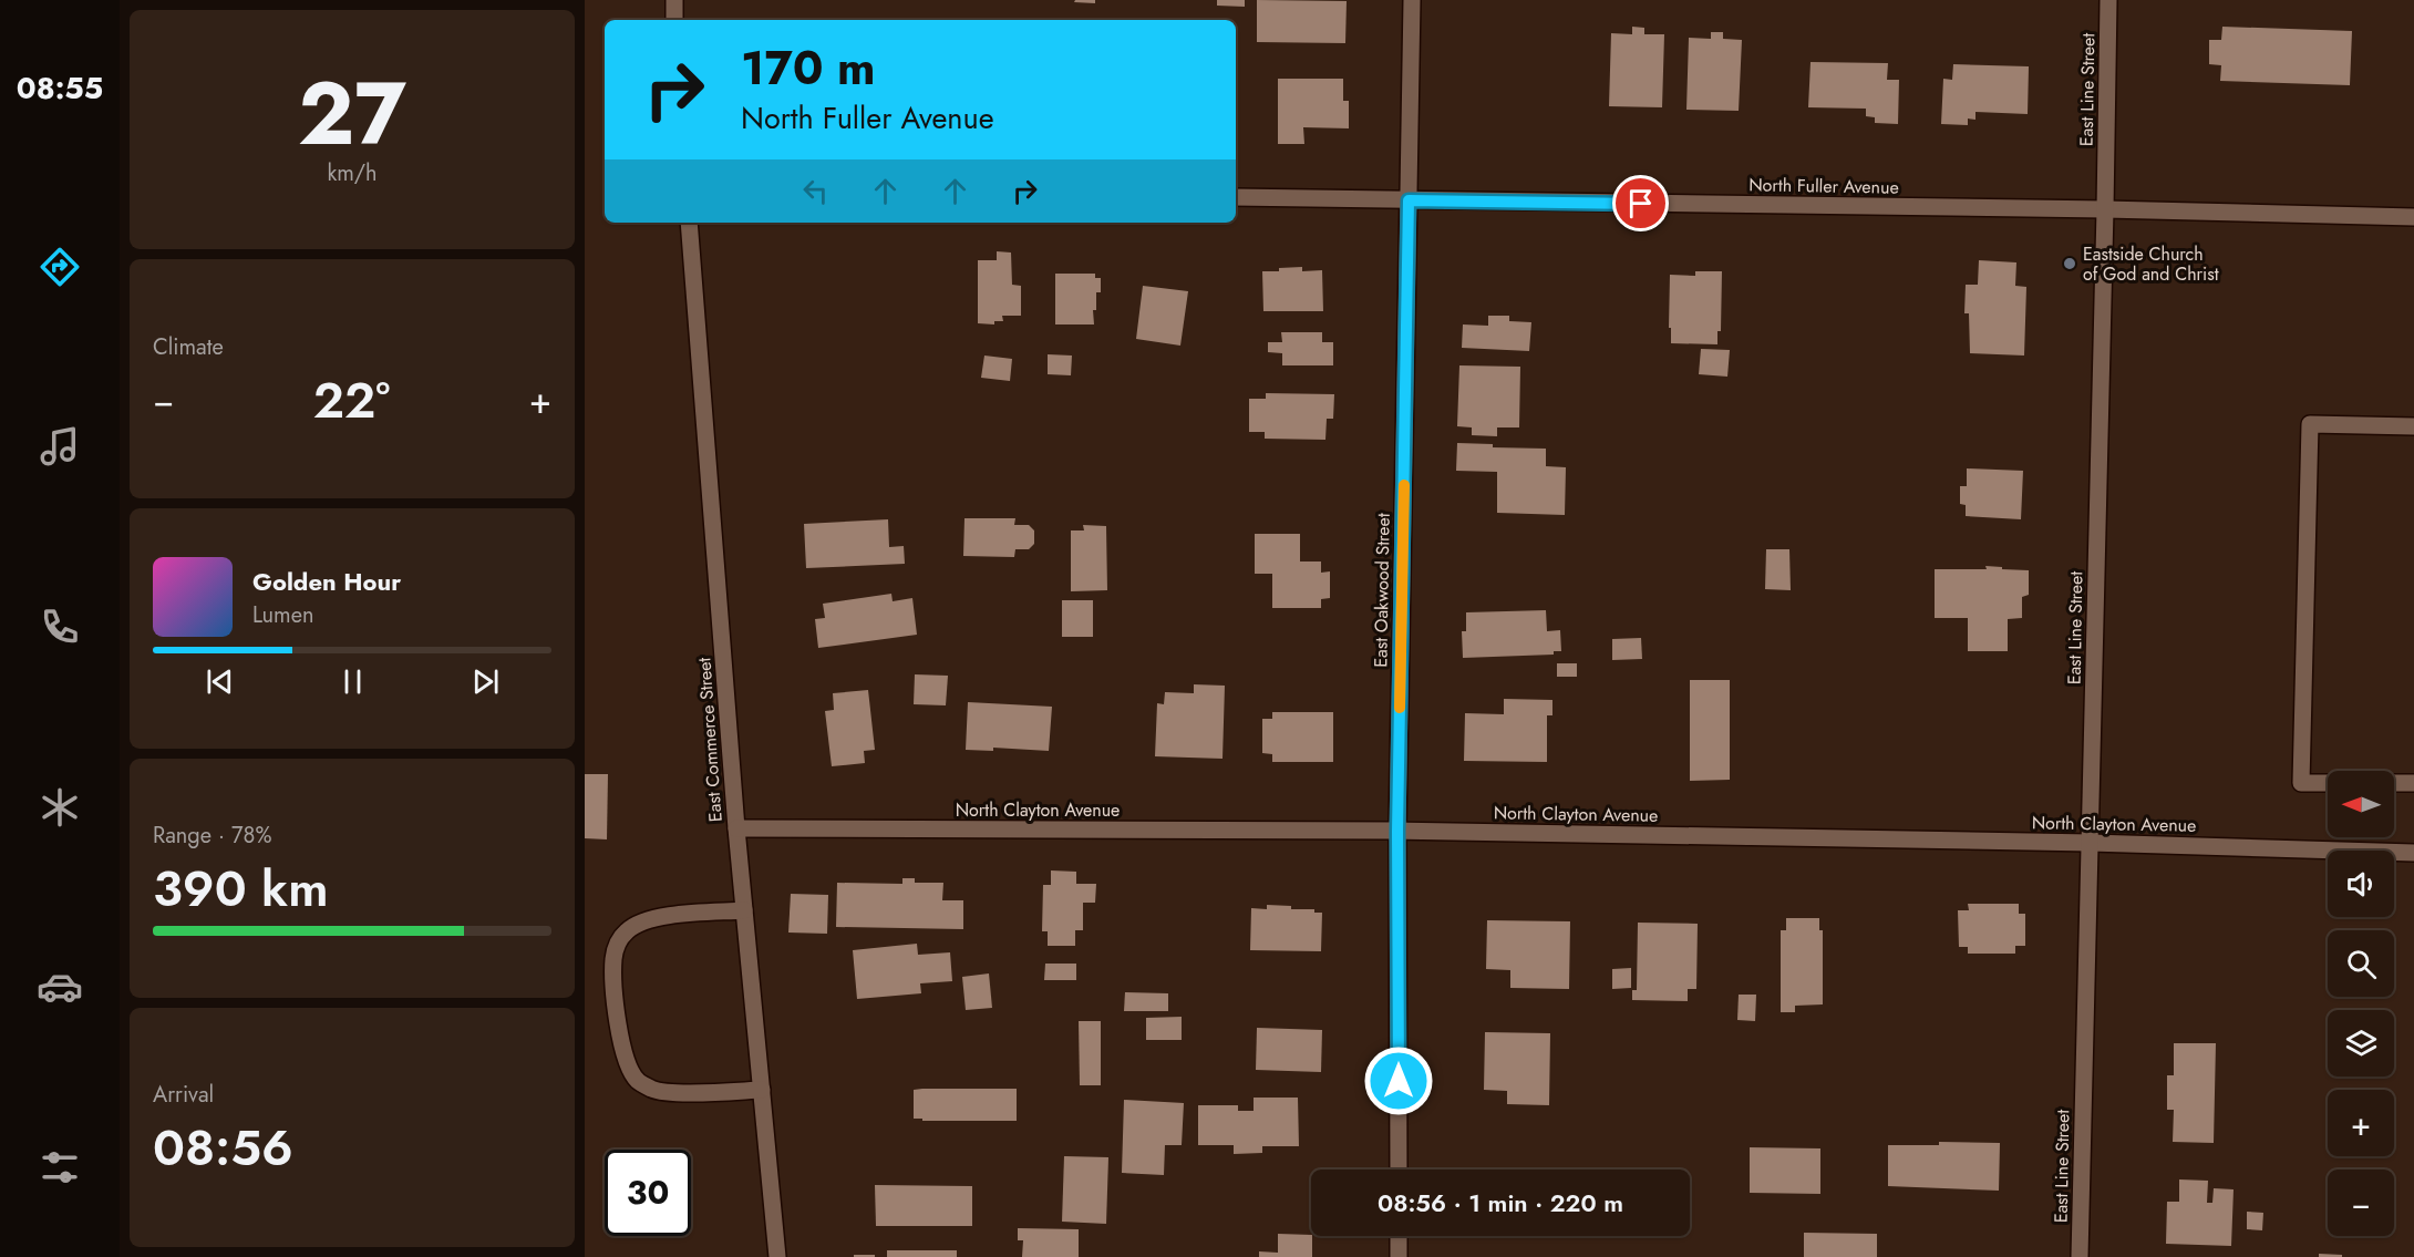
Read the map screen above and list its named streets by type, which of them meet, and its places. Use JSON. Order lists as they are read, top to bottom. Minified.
{"streets":{"street":["East Line Street","North Fuller Avenue","East Oakwood Street","East Commerce Street","North Clayton Avenue"]},"crossings":[["East Line Street","North Fuller Avenue"],["East Line Street","North Clayton Avenue"],["North Fuller Avenue","East Oakwood Street"],["East Oakwood Street","North Clayton Avenue"],["East Commerce Street","North Clayton Avenue"]],"places":["Eastside Church of God and Christ"],"north":"left","page":{"tabs":"08:55","tile":[["27","km/h"],"Climate",["Range · 78%","390 km"],["Arrival","08:56"]],"turn":["170 m","North Fuller Avenue"],"heat":["−","22°","+"],"song":["Golden Hour","Lumen"],"map_buttons":["+","−"],"limit":"30","trip":"08:56 · 1 min · 220 m"}}
